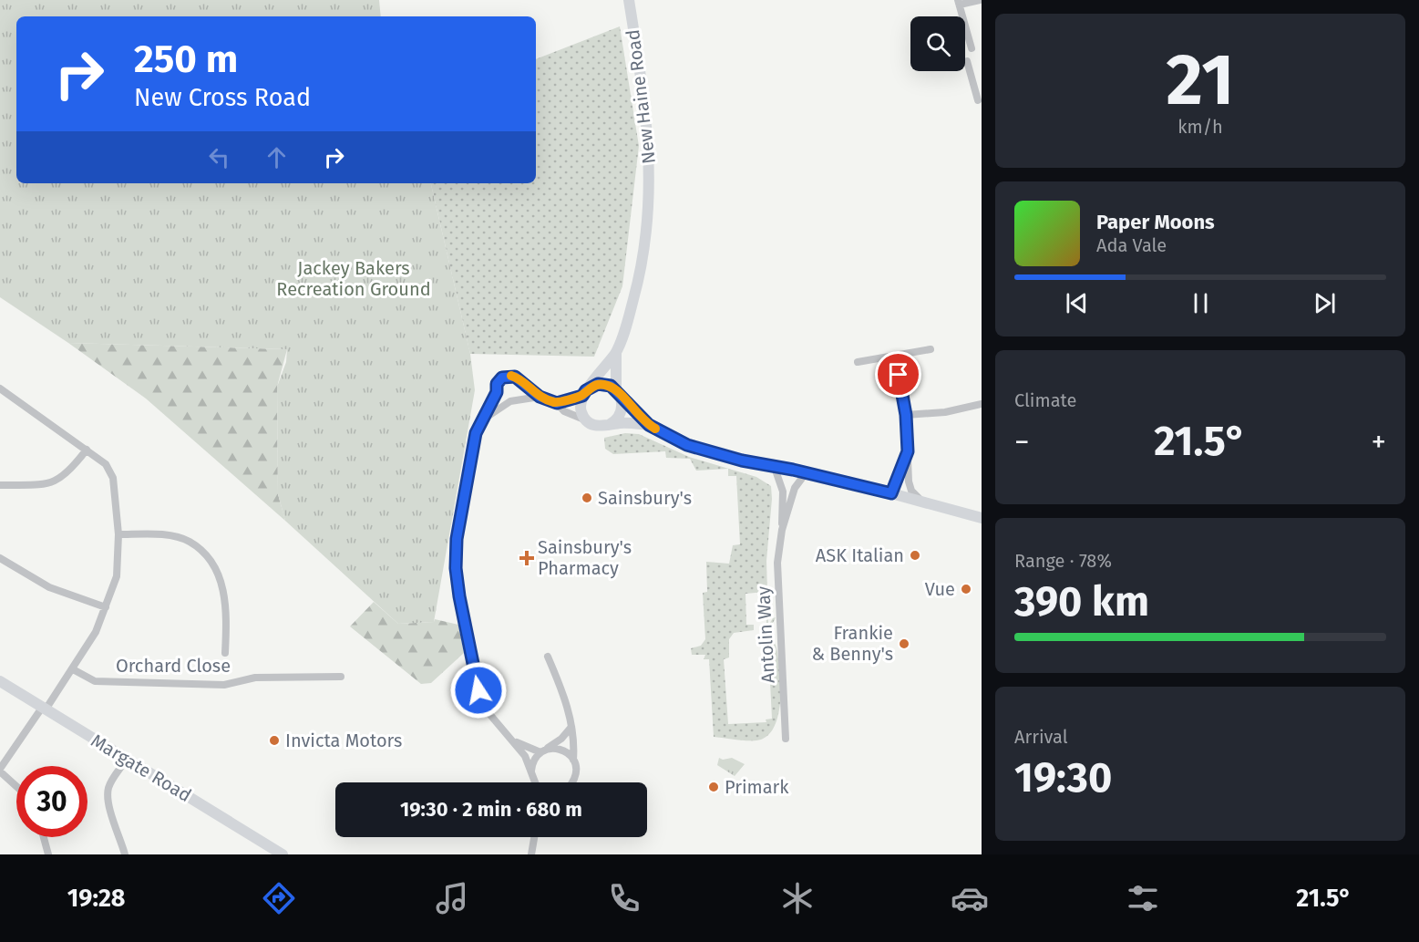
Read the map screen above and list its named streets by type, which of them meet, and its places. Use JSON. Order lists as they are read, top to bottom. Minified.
{"streets":{"main road":["New Haine Road","Margate Road"],"street":["Antolin Way","Orchard Close"]},"parks":["Jackey Bakers Recreation Ground"],"places":{"other":["Sainsbury's","ASK Italian","Vue","Frankie & Benny's","Invicta Motors","Primark"],"health":["Sainsbury's Pharmacy"]},"page":{"tile":[["21","km/h"],"Climate",["Range · 78%","390 km"],["Arrival","19:30"]],"turn":["250 m","New Cross Road"],"song":["Paper Moons","Ada Vale"],"heat":["−","21.5°","+"],"limit":"30","trip":"19:30 · 2 min · 680 m","tabs":["19:28","21.5°"]}}
